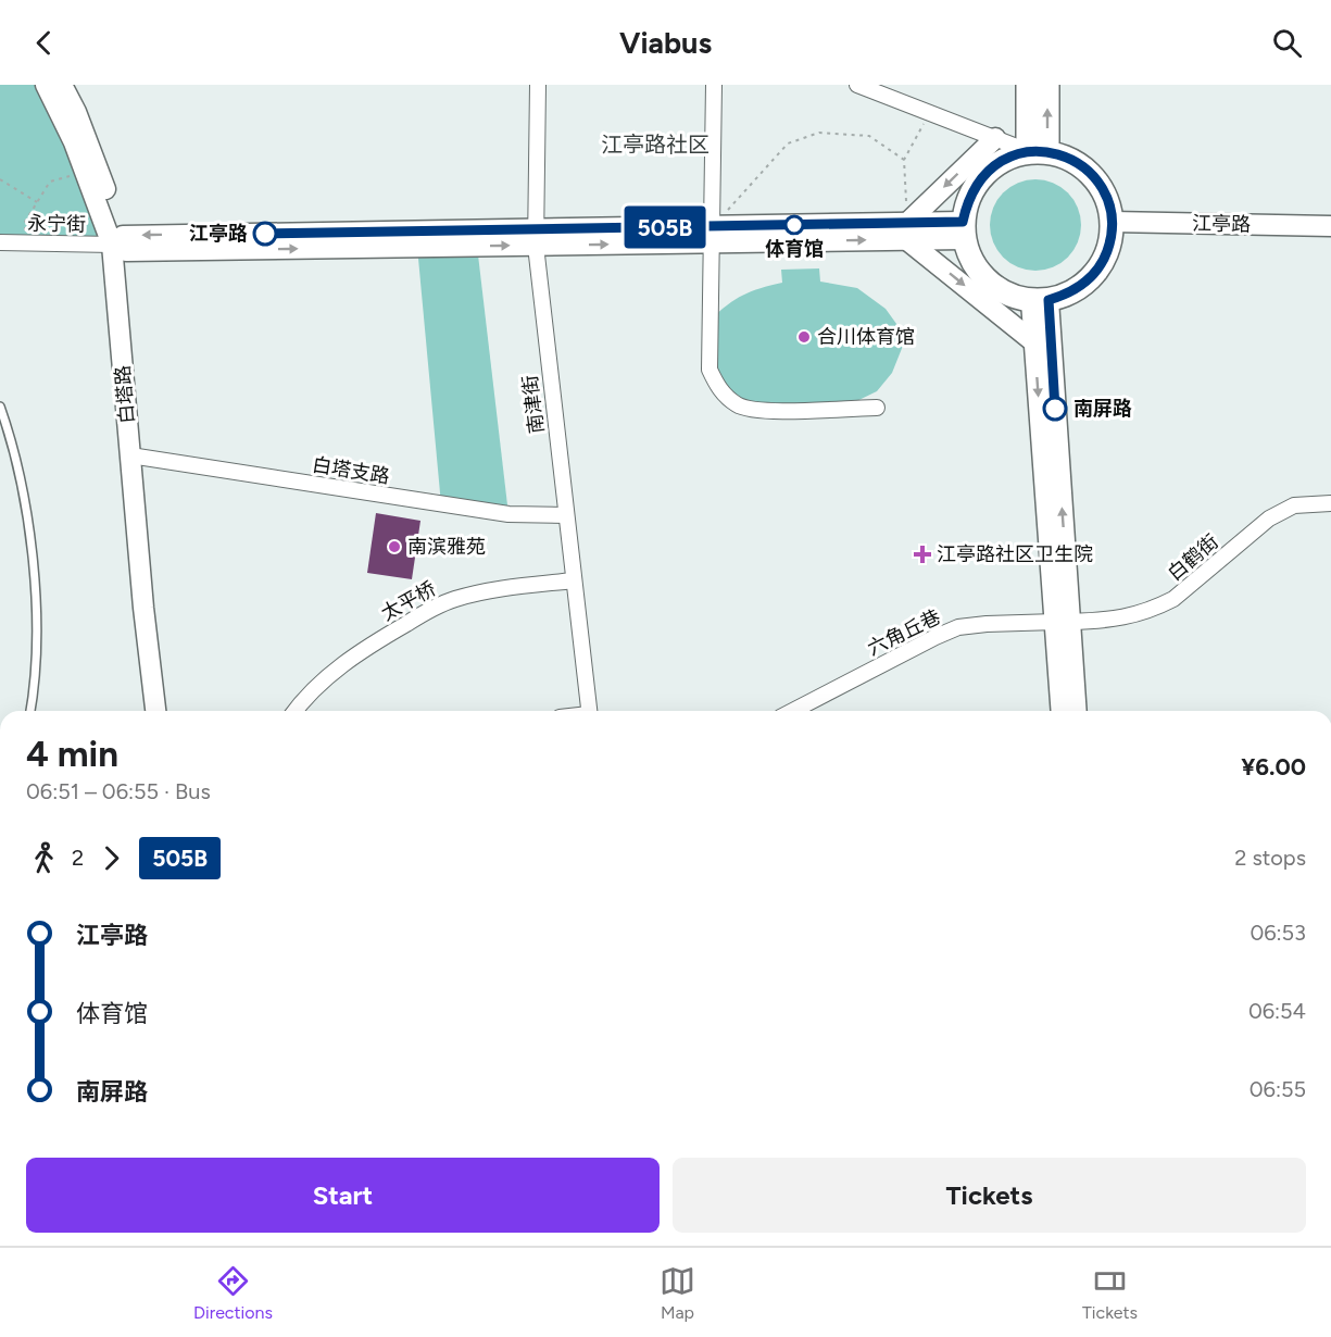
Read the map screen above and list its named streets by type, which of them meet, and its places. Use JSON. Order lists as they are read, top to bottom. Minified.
{"streets":{"street":["永宁街","江亭路","白塔路","南津街","白塔支路","白鹤街","太平桥","六角丘巷"]},"crossings":[["永宁街","白塔路"],["白塔路","白塔支路"],["南津街","白塔支路"],["南津街","太平桥"],["白鹤街","六角丘巷"]],"districts":["江亭路社区"],"places":{"other":["体育馆","江亭路","合川体育馆","南屏路","南滨雅苑"],"health":["江亭路社区卫生院"]},"lines":["bus line 505B"],"page":{"header":"Viabus","on_map":"505B","heading":["4 min","06:51 – 06:55 · Bus","¥6.00"],"legs":["2","505B","2 stops"],"list":[{"name":"江亭路","value":"06:53"},{"name":"体育馆","value":"06:54"},{"name":"南屏路","value":"06:55"}],"buttons":["Start","Tickets"],"tabs":["Directions","Map","Tickets"]}}
